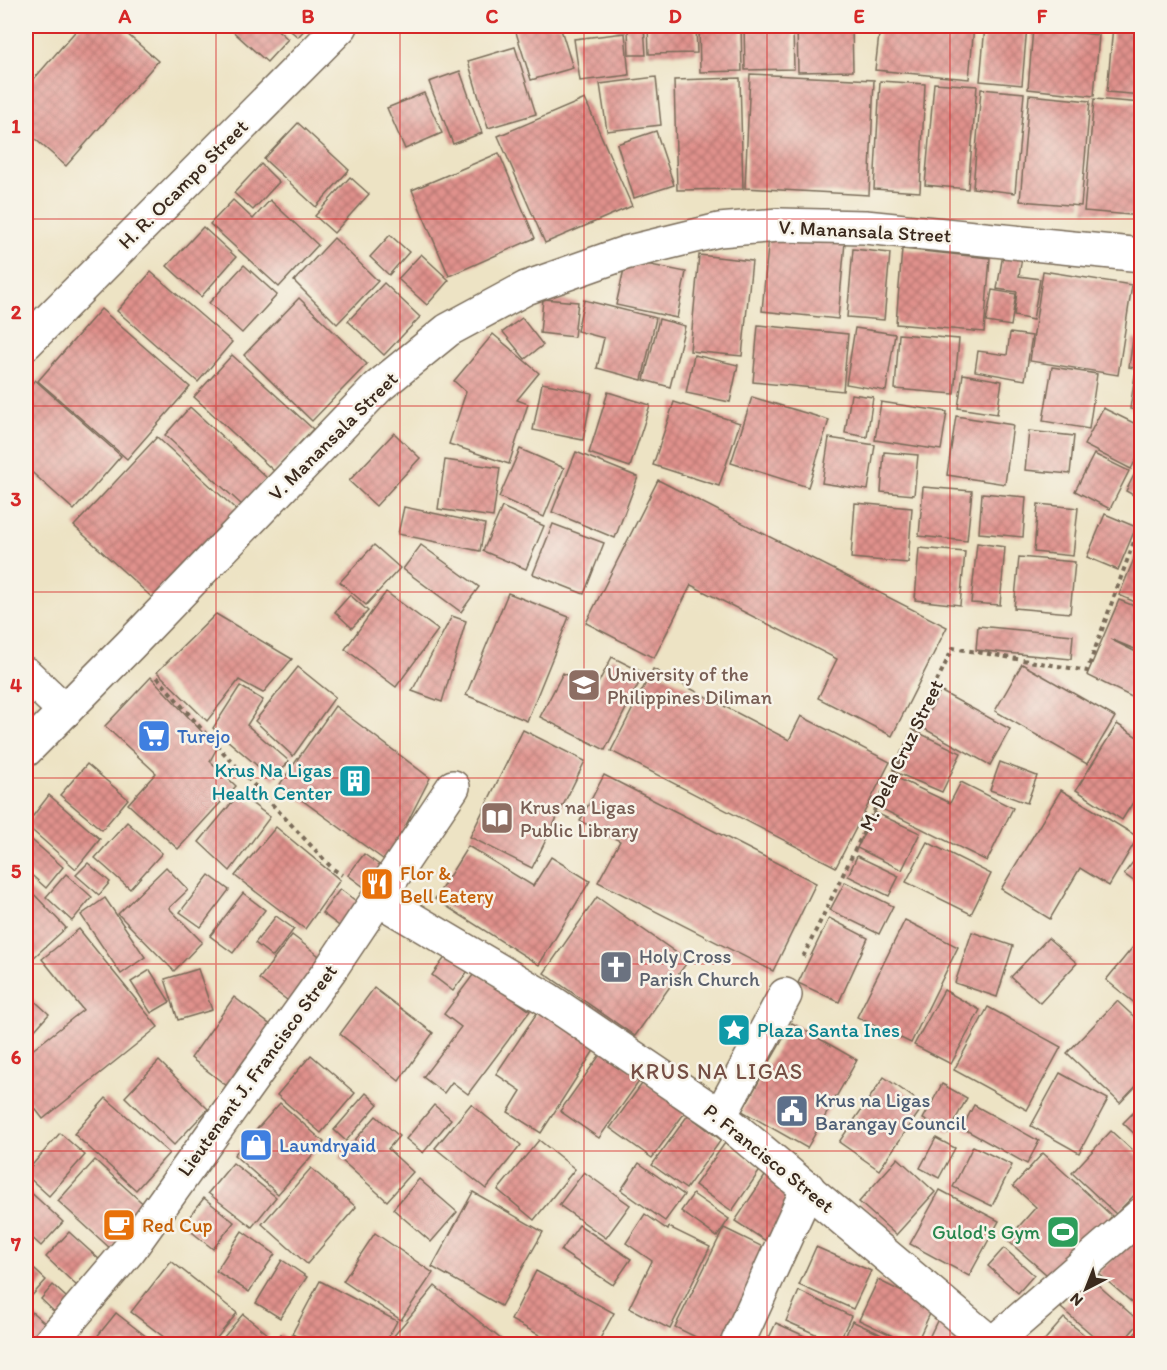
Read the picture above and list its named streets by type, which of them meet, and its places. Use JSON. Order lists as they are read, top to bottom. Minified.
{"streets":{"street":["H. R. Ocampo Street","V. Manansala Street","Lieutenant J. Francisco Street","P. Francisco Street"],"path":["M. Dela Cruz Street"]},"crossings":[["Lieutenant J. Francisco Street","P. Francisco Street"]],"districts":["KRUS NA LIGAS"],"places":{"school or university":["University of the Philippines Diliman"],"supermarket":["Turejo"],"building":["Krus Na Ligas Health Center"],"library":["Krus na Ligas Public Library"],"restaurant":["Flor & Bell Eatery"],"church":["Holy Cross Parish Church"],"place":["Plaza Santa Ines"],"public building":["Krus na Ligas Barangay Council"],"shop":["Laundryaid"],"cafe":["Red Cup"],"sports":["Gulod's Gym"]},"north":"bottom left","grid":{"columns":["A","B","C","D","E","F"],"rows":["1","2","3","4","5","6","7"]}}
